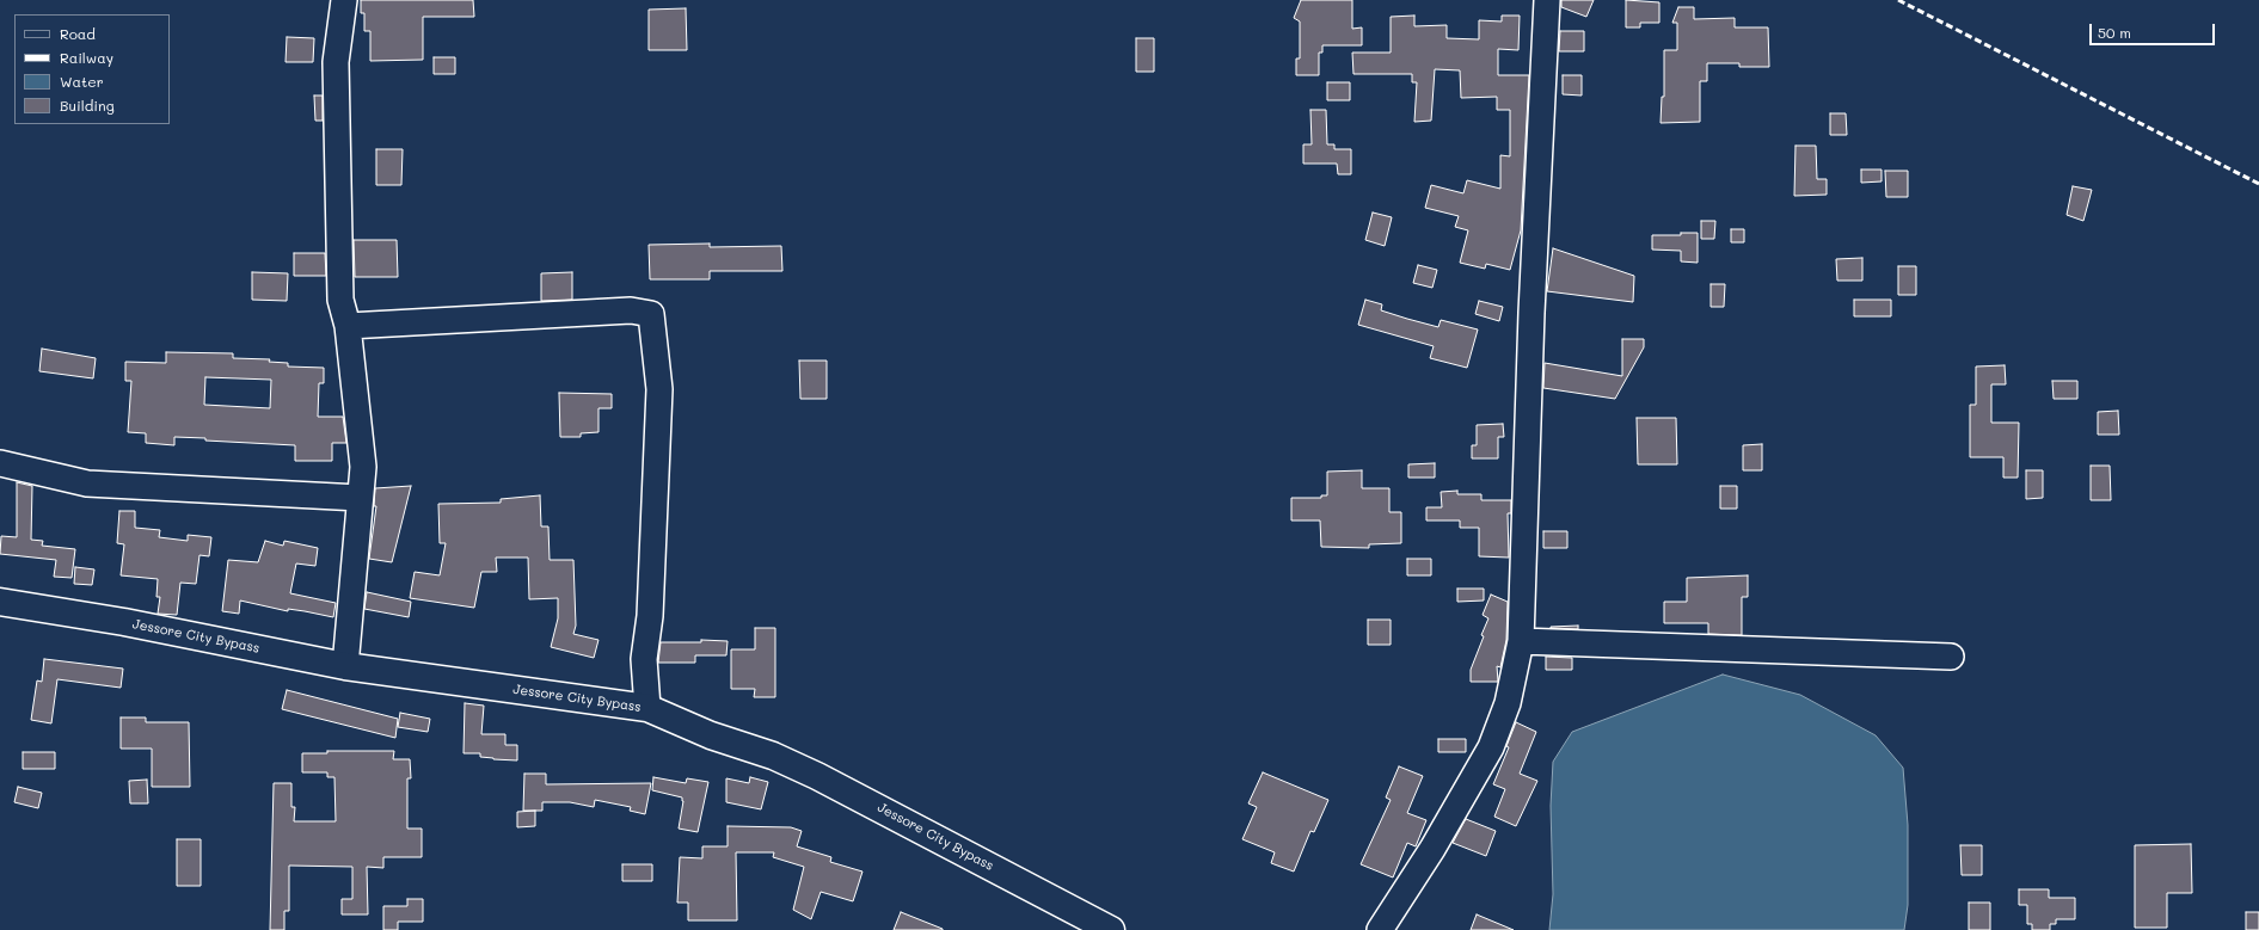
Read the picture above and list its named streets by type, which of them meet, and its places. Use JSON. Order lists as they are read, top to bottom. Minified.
{"streets":{"highway":["Jessore City Bypass"]},"legend":["Road","Railway","Water","Building"],"scale_bar":"50 m"}
